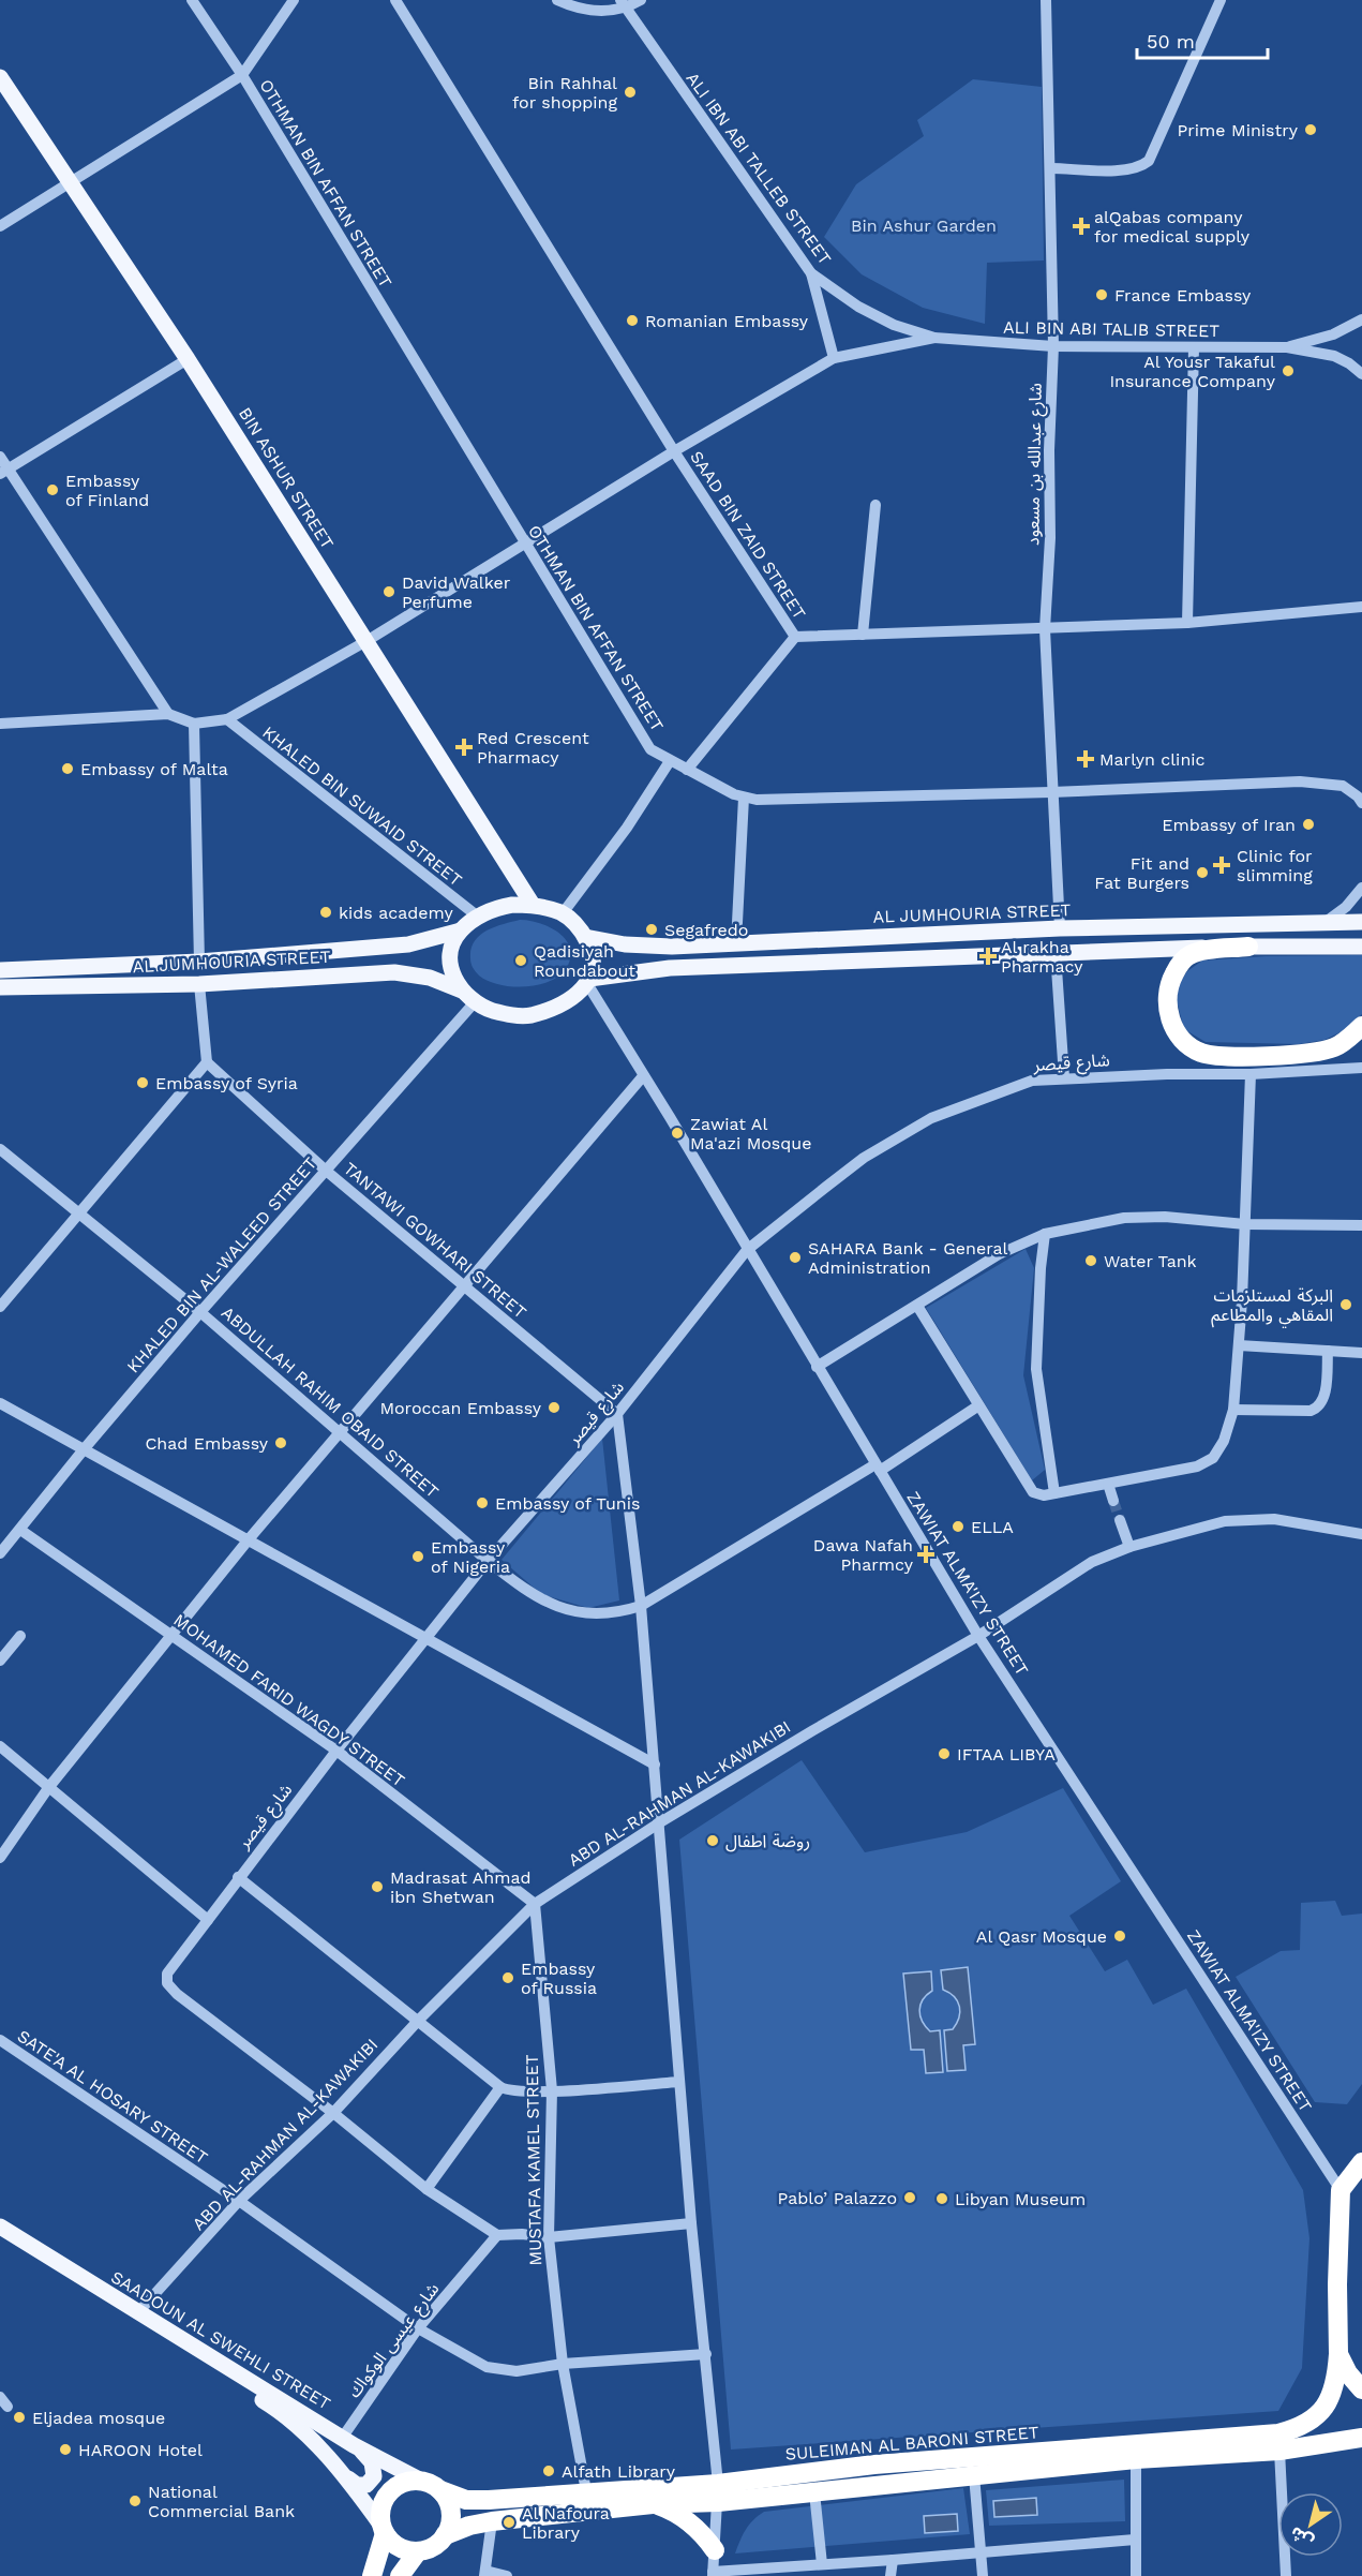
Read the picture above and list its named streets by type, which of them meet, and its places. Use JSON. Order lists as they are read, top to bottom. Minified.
{"streets":{"highway":["SULEIMAN AL BARONI STREET"],"main road":["BIN ASHUR STREET","AL JUMHOURIA STREET","SAADOUN AL SWEHLI STREET"],"street":["ALI IBN ABI TALLEB STREET","OTHMAN BIN AFFAN STREET","ALI BIN ABI TALIB STREET","شارع عبدالله بن مسعود","SAAD BIN ZAID STREET","KHALED BIN SUWAID STREET","شارع قيصر","TANTAWI GOWHARI STREET","KHALED BIN AL-WALEED STREET","ABDULLAH RAHIM OBAID STREET","ZAWIAT ALMA'IZY STREET","MOHAMED FARID WAGDY STREET","ABD AL-RAHMAN AL-KAWAKIBI","SATE'A AL HOSARY STREET","MUSTAFA KAMEL STREET","شارع عيسى الوكواك"]},"crossings":[["ALI IBN ABI TALLEB STREET","ALI BIN ABI TALIB STREET"],["OTHMAN BIN AFFAN STREET","شارع عبدالله بن مسعود"],["ALI BIN ABI TALIB STREET","شارع عبدالله بن مسعود"],["شارع عبدالله بن مسعود","SAAD BIN ZAID STREET"],["شارع عبدالله بن مسعود","AL JUMHOURIA STREET"],["BIN ASHUR STREET","KHALED BIN SUWAID STREET"],["BIN ASHUR STREET","AL JUMHOURIA STREET"],["BIN ASHUR STREET","KHALED BIN AL-WALEED STREET"],["BIN ASHUR STREET","ZAWIAT ALMA'IZY STREET"],["KHALED BIN SUWAID STREET","AL JUMHOURIA STREET"],["KHALED BIN SUWAID STREET","KHALED BIN AL-WALEED STREET"],["KHALED BIN SUWAID STREET","ZAWIAT ALMA'IZY STREET"],["AL JUMHOURIA STREET","KHALED BIN AL-WALEED STREET"],["AL JUMHOURIA STREET","ZAWIAT ALMA'IZY STREET"],["شارع قيصر","TANTAWI GOWHARI STREET"],["شارع قيصر","ABDULLAH RAHIM OBAID STREET"],["شارع قيصر","ZAWIAT ALMA'IZY STREET"],["شارع قيصر","MOHAMED FARID WAGDY STREET"],["شارع قيصر","ABD AL-RAHMAN AL-KAWAKIBI"],["TANTAWI GOWHARI STREET","KHALED BIN AL-WALEED STREET"],["KHALED BIN AL-WALEED STREET","ABDULLAH RAHIM OBAID STREET"],["KHALED BIN AL-WALEED STREET","ZAWIAT ALMA'IZY STREET"],["KHALED BIN AL-WALEED STREET","MOHAMED FARID WAGDY STREET"],["ABDULLAH RAHIM OBAID STREET","ZAWIAT ALMA'IZY STREET"],["ZAWIAT ALMA'IZY STREET","ABD AL-RAHMAN AL-KAWAKIBI"],["ZAWIAT ALMA'IZY STREET","SULEIMAN AL BARONI STREET"],["MOHAMED FARID WAGDY STREET","ABD AL-RAHMAN AL-KAWAKIBI"],["MOHAMED FARID WAGDY STREET","MUSTAFA KAMEL STREET"],["ABD AL-RAHMAN AL-KAWAKIBI","SATE'A AL HOSARY STREET"],["ABD AL-RAHMAN AL-KAWAKIBI","MUSTAFA KAMEL STREET"],["ABD AL-RAHMAN AL-KAWAKIBI","SAADOUN AL SWEHLI STREET"],["SATE'A AL HOSARY STREET","MUSTAFA KAMEL STREET"],["SATE'A AL HOSARY STREET","شارع عيسى الوكواك"],["MUSTAFA KAMEL STREET","SULEIMAN AL BARONI STREET"],["SAADOUN AL SWEHLI STREET","شارع عيسى الوكواك"],["SAADOUN AL SWEHLI STREET","SULEIMAN AL BARONI STREET"]],"parks":["Bin Ashur Garden"],"places":{"other":["Bin Rahhal for shopping","Prime Ministry","France Embassy","Romanian Embassy","Al Yousr Takaful Insurance Company","Embassy of Finland","David Walker Perfume","Embassy of Malta","Embassy of Iran","Fit and Fat Burgers","kids academy","Segafredo","Qadisiyah Roundabout","Embassy of Syria","Zawiat Al Ma'azi Mosque","SAHARA Bank - General Administration","Water Tank","البركة لمستلزمات المقاهي والمطاعم","Moroccan Embassy","Chad Embassy","Embassy of Tunis","ELLA","Embassy of Nigeria","IFTAA LIBYA","روضة اطفال","Madrasat Ahmad ibn Shetwan","Al Qasr Mosque","Embassy of Russia","Pablo’ Palazzo","Libyan Museum","Eljadea mosque","HAROON Hotel","Alfath Library","National Commercial Bank","Al Nafoura Library"],"health":["alQabas company for medical supply","Red Crescent Pharmacy","Marlyn clinic","Clinic for slimming","Al rakha Pharmacy","Dawa Nafah Pharmcy"]},"scale_bar":"50 m","north":"bottom left"}
